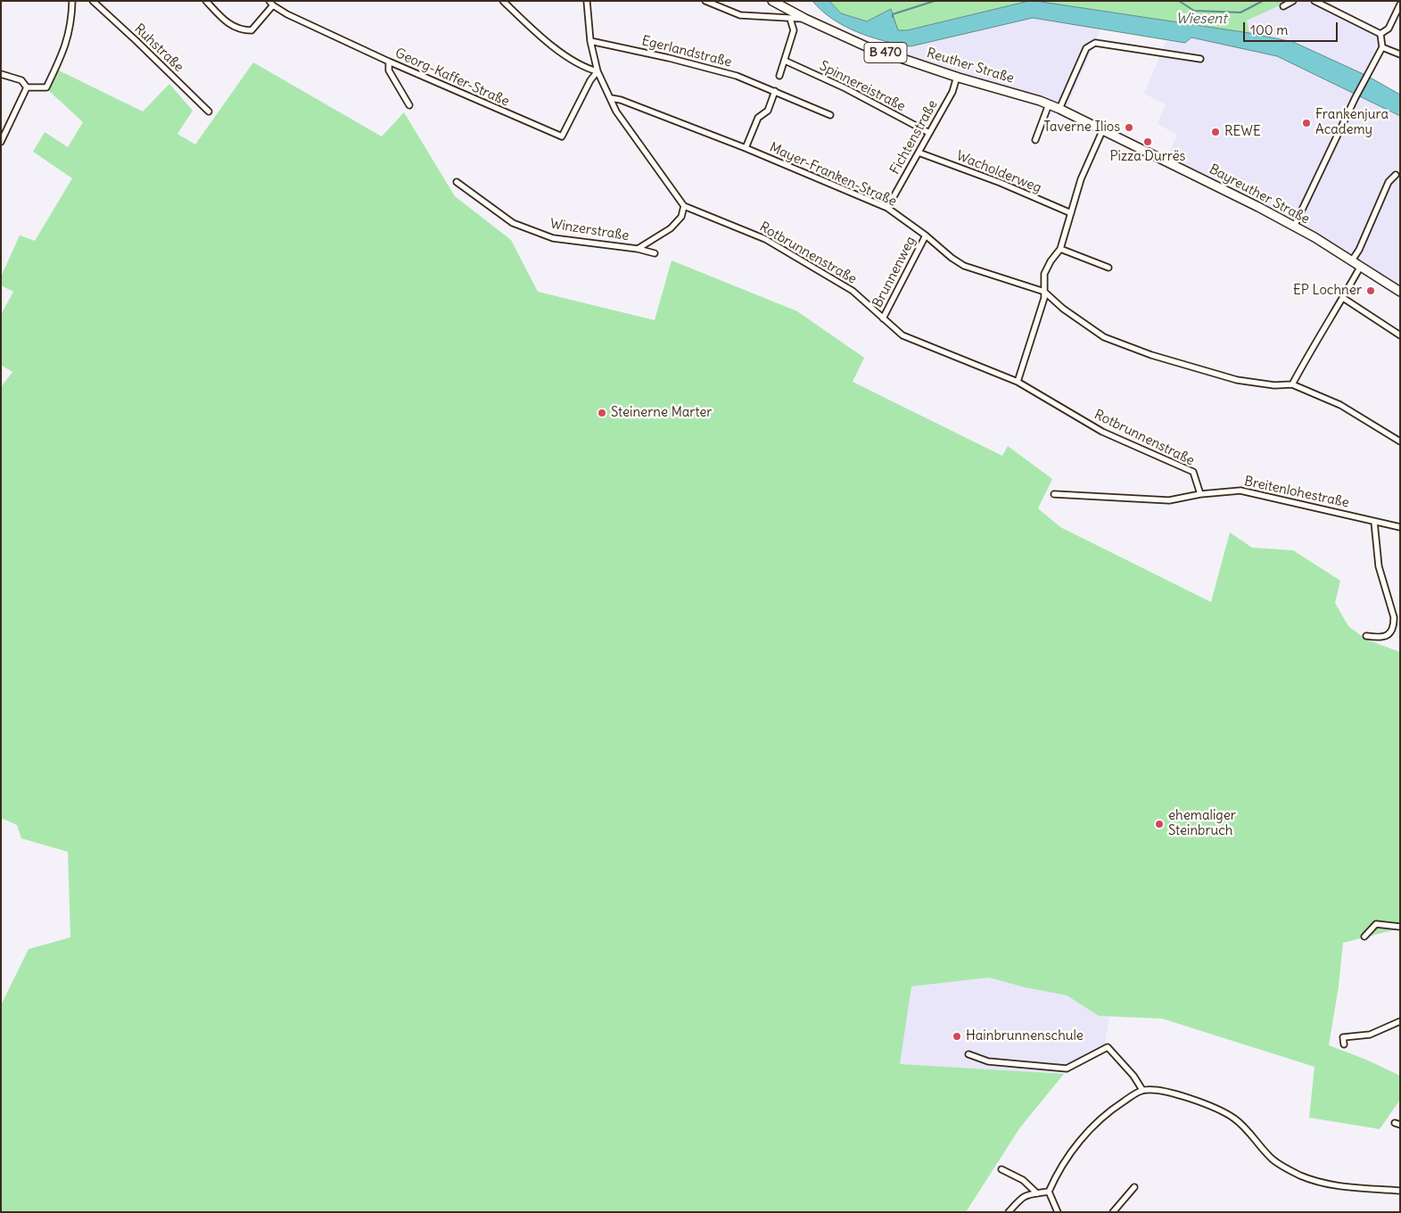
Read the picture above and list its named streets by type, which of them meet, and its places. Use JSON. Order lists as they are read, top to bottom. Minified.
{"streets":{"main road":["B 470","Reuther Straße","Bayreuther Straße"],"street":["Ruhstraße","Egerlandstraße","Georg-Kaffer-Straße","Spinnereistraße","Fichtenstraße","Wacholderweg","Mayer-Franken-Straße","Winzerstraße","Rotbrunnenstraße","Brunnenweg","Breitenlohestraße"]},"crossings":[["Reuther Straße","Fichtenstraße"],["Reuther Straße","Bayreuther Straße"],["Spinnereistraße","Fichtenstraße"],["Fichtenstraße","Wacholderweg"],["Fichtenstraße","Mayer-Franken-Straße"],["Mayer-Franken-Straße","Brunnenweg"],["Rotbrunnenstraße","Brunnenweg"],["Rotbrunnenstraße","Breitenlohestraße"]],"water":["Wiesent"],"places":["Frankenjura Academy","Taverne Ilios","REWE","Pizza Durrës","EP Lochner","Steinerne Marter","ehemaliger Steinbruch","Hainbrunnenschule"],"scale_bar":"100 m"}
